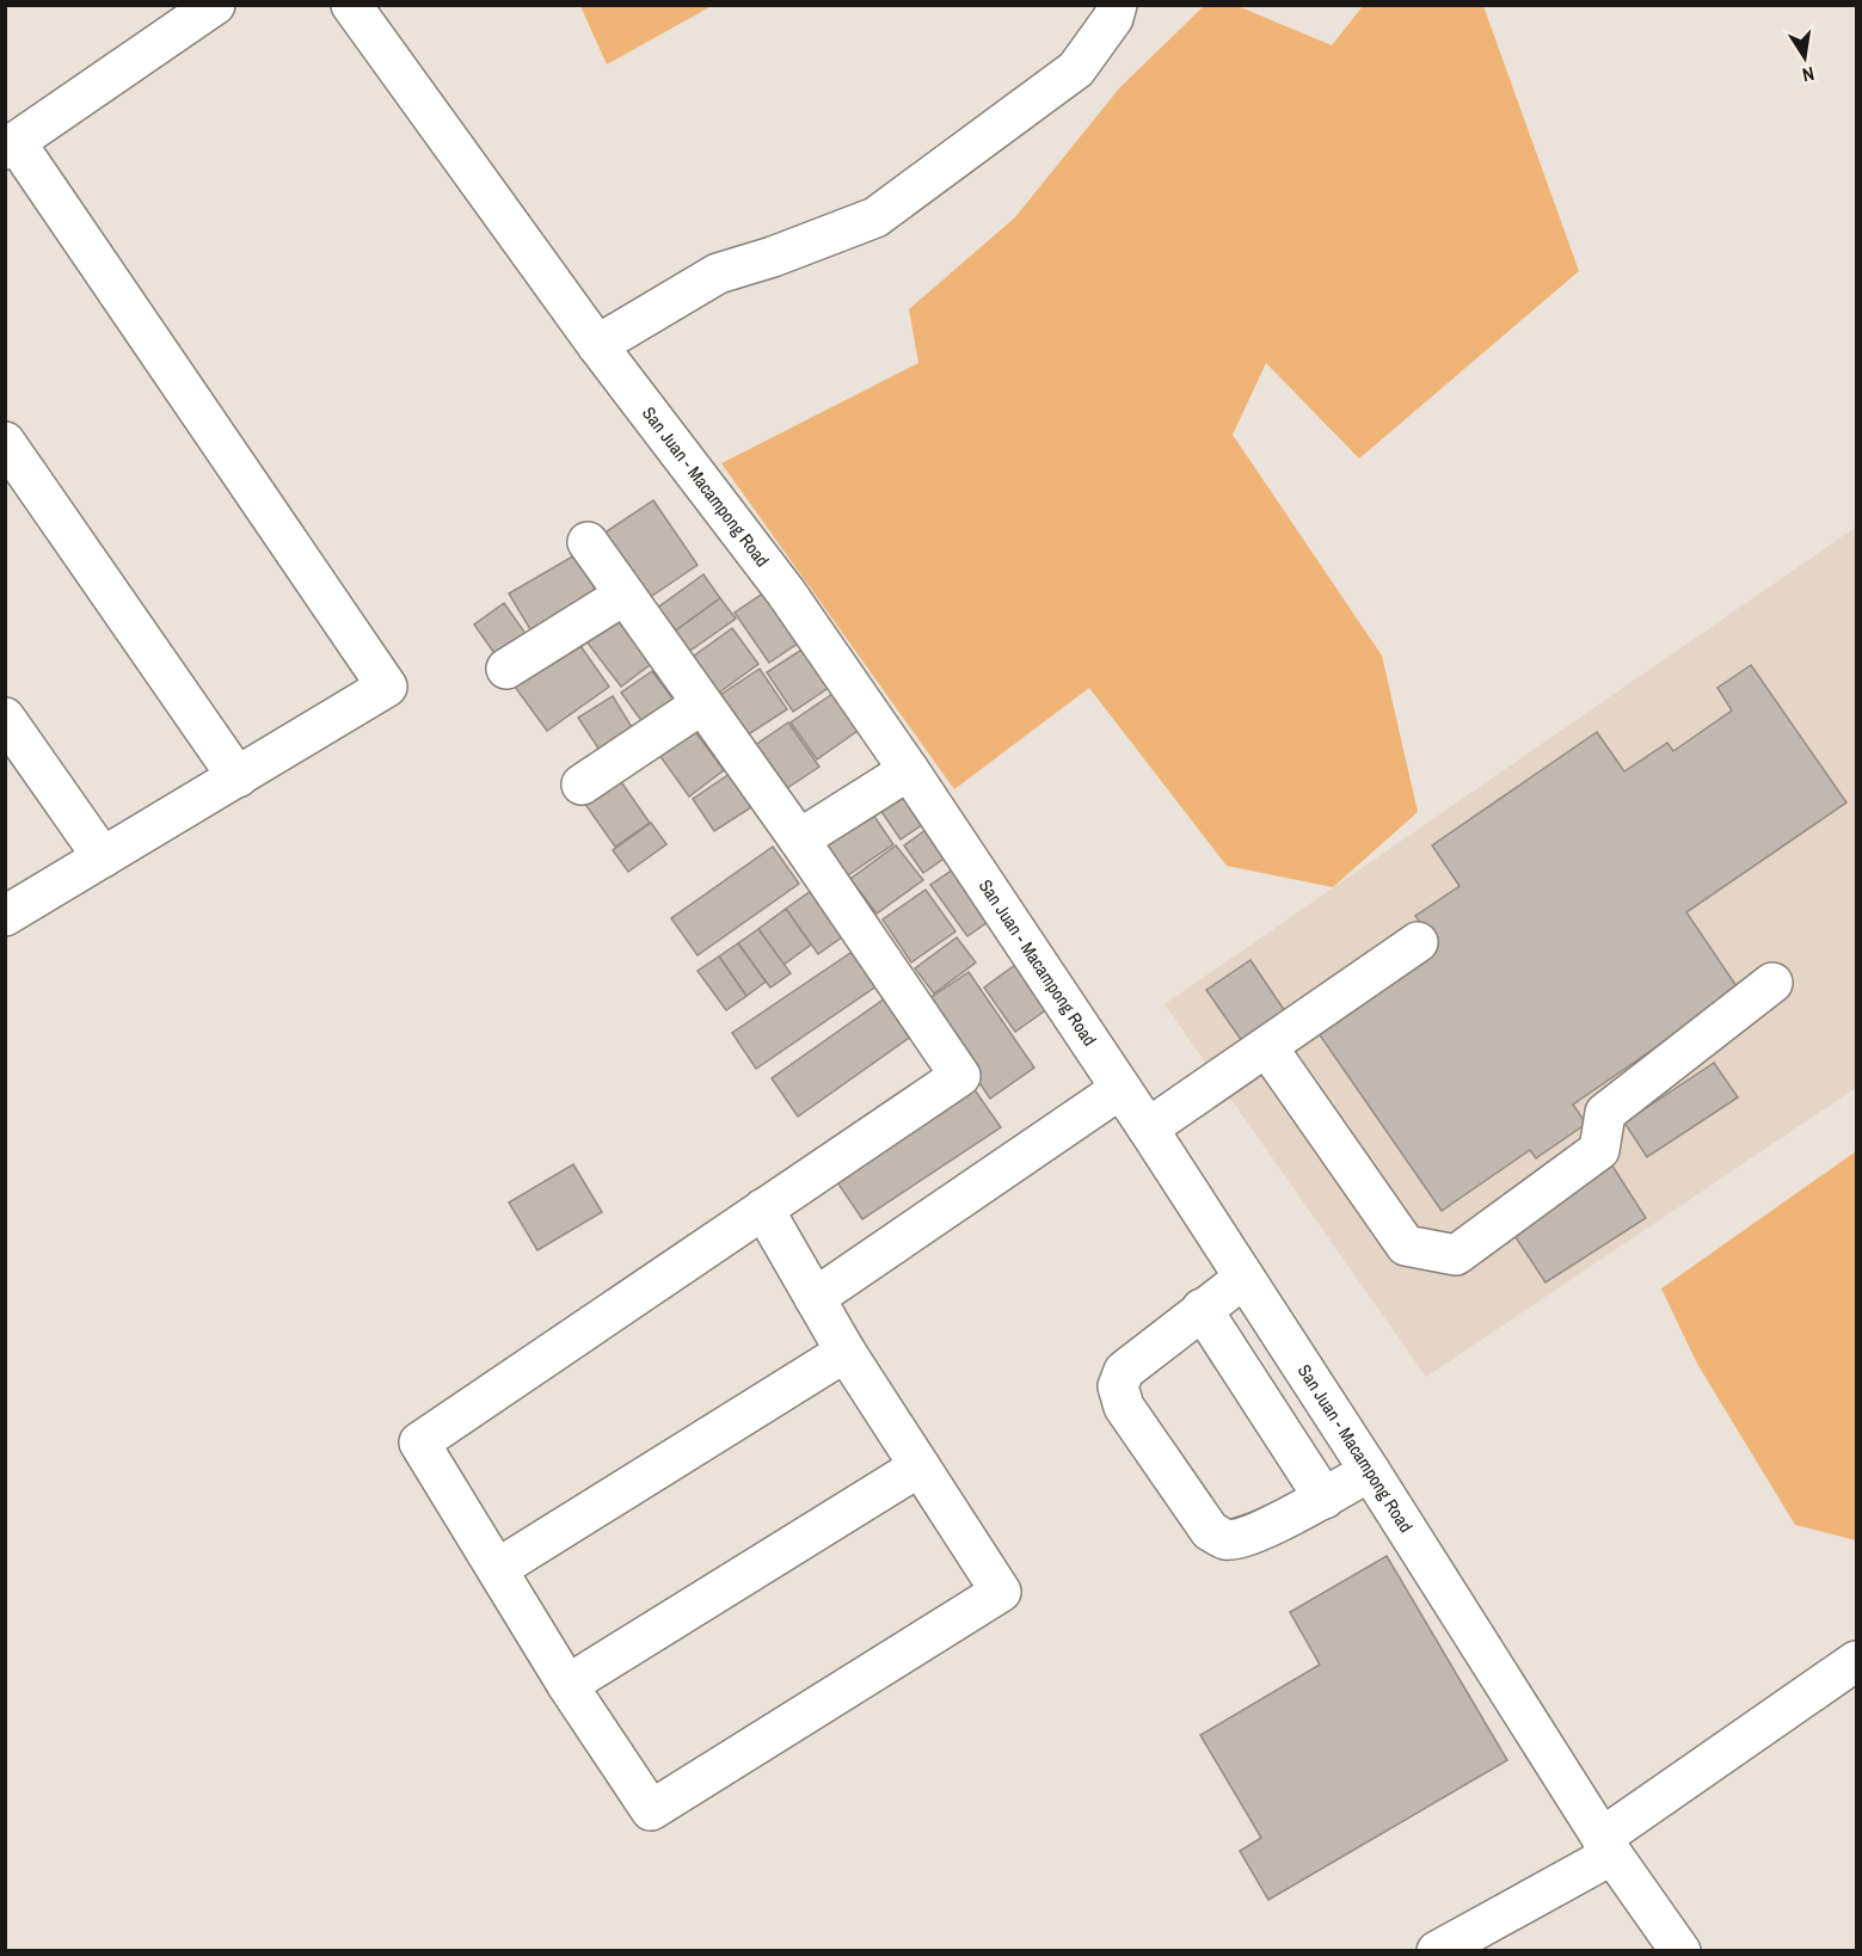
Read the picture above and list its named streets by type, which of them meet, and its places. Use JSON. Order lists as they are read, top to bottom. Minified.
{"streets":{"street":["San Juan - Macampong Road"]},"north":"bottom"}
